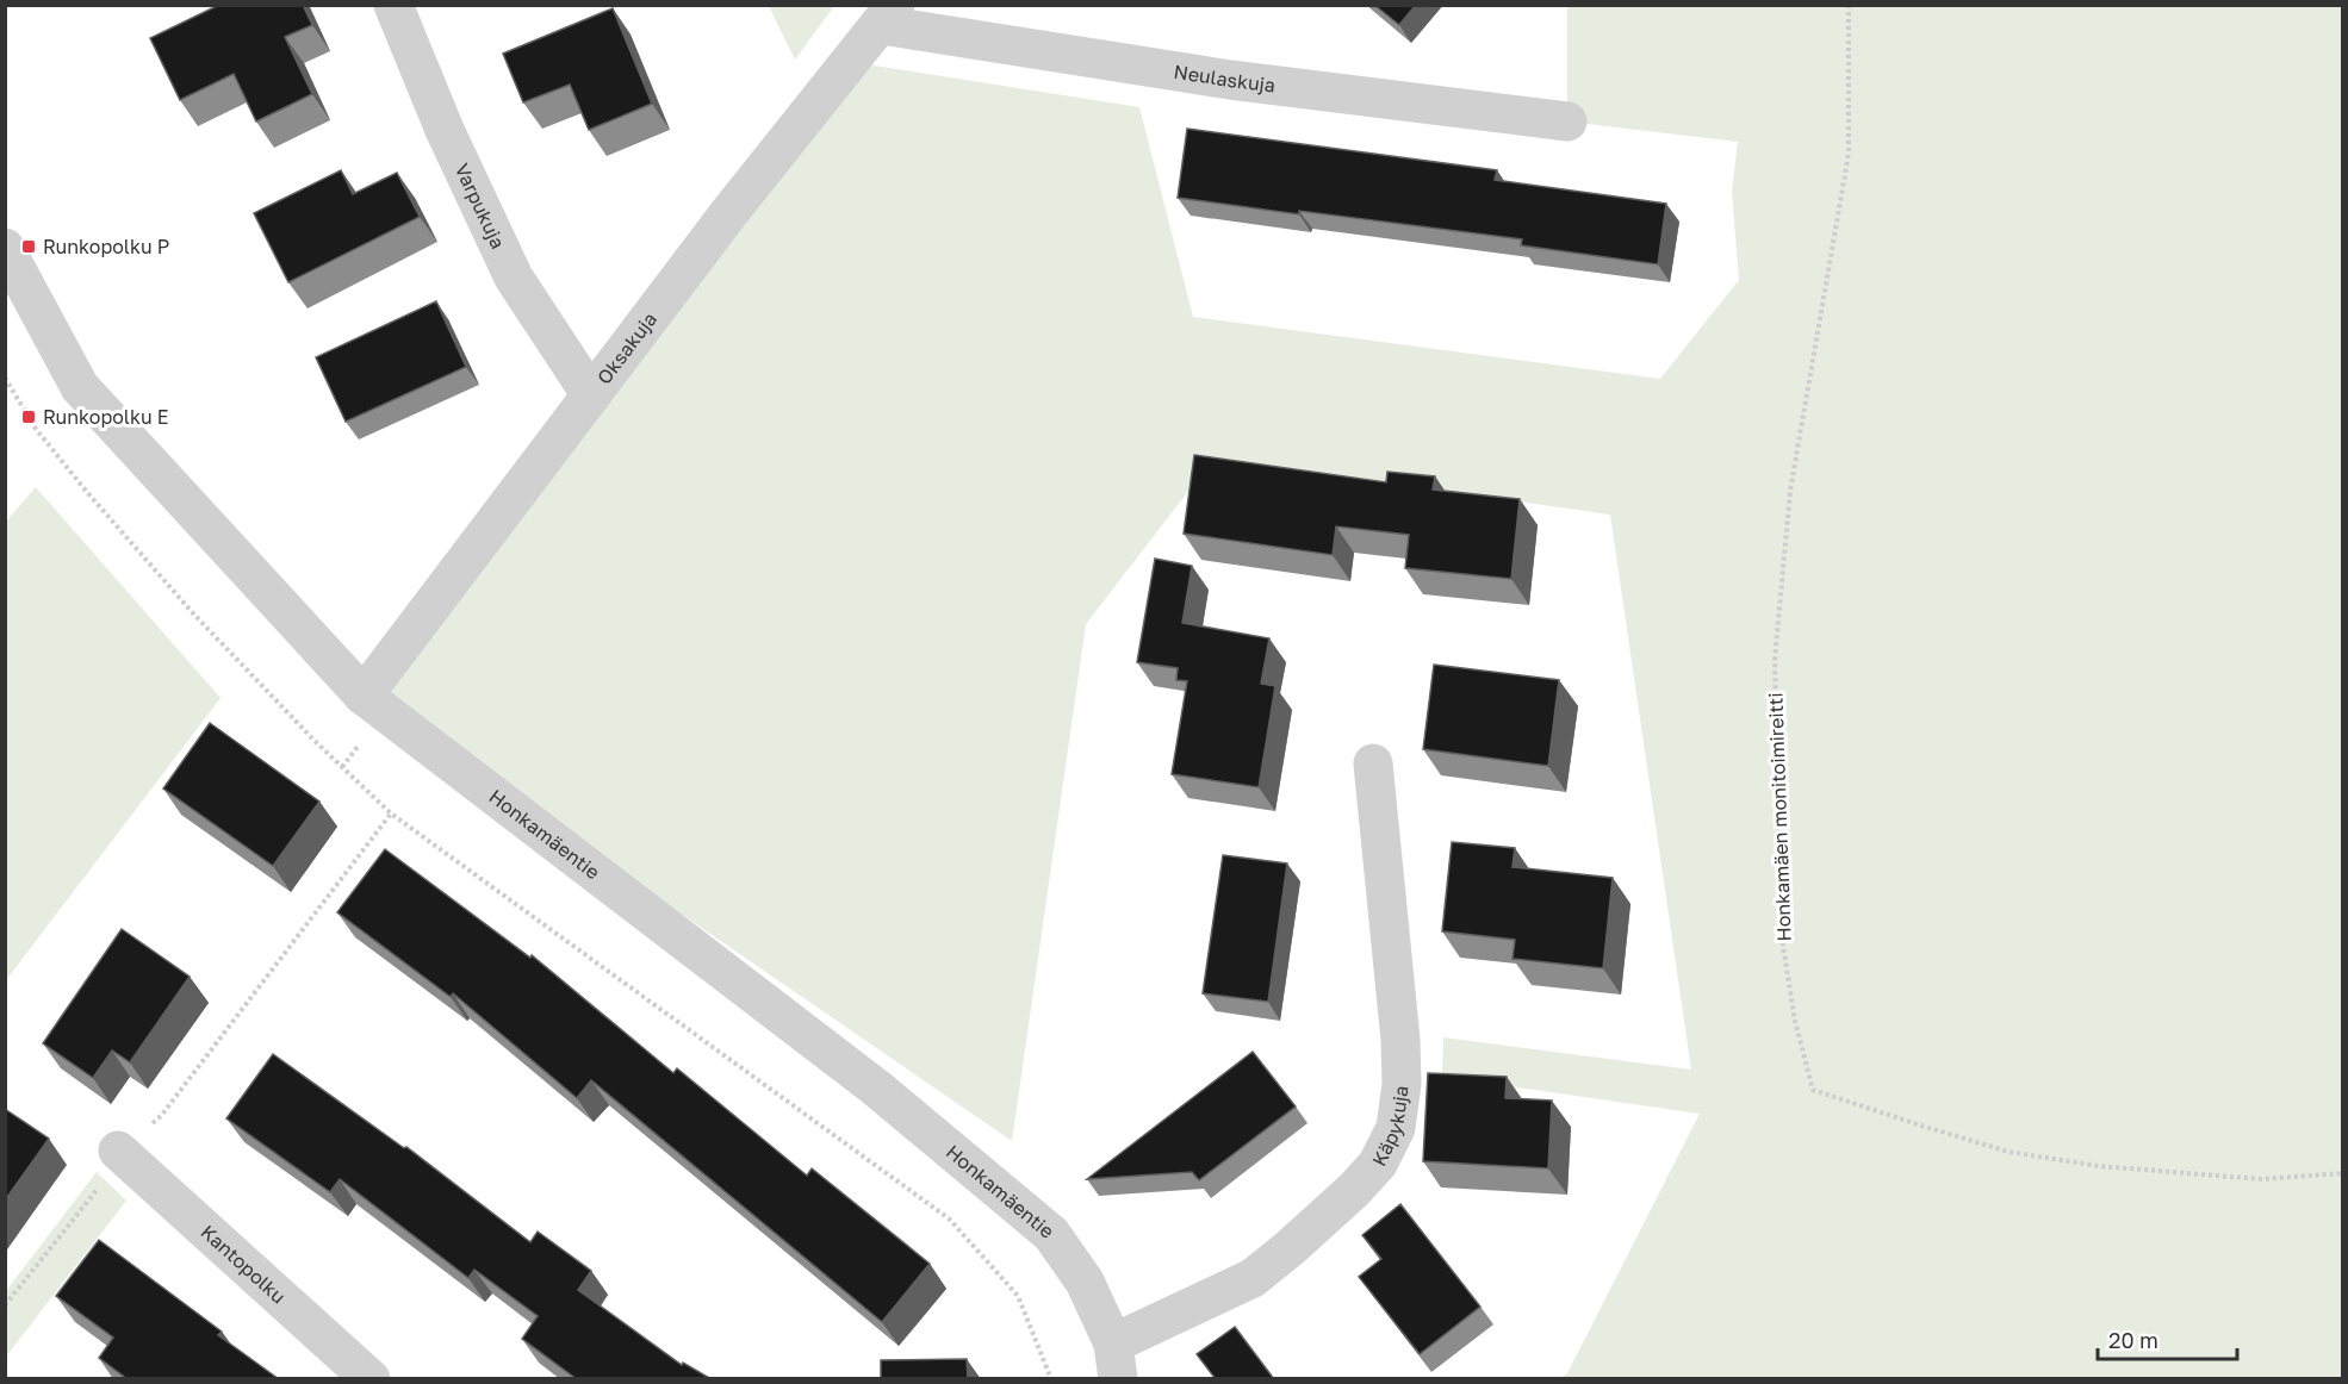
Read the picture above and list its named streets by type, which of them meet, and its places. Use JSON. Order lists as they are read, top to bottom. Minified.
{"streets":{"street":["Neulaskuja","Varpukuja","Oksakuja","Honkamäentie","Käpykuja","Kantopolku"],"path":["Honkamäen monitoimireitti"]},"crossings":[["Neulaskuja","Oksakuja"],["Varpukuja","Oksakuja"],["Oksakuja","Honkamäentie"],["Honkamäentie","Käpykuja"]],"places":{"transit":["Runkopolku P","Runkopolku E"]},"scale_bar":"20 m"}
